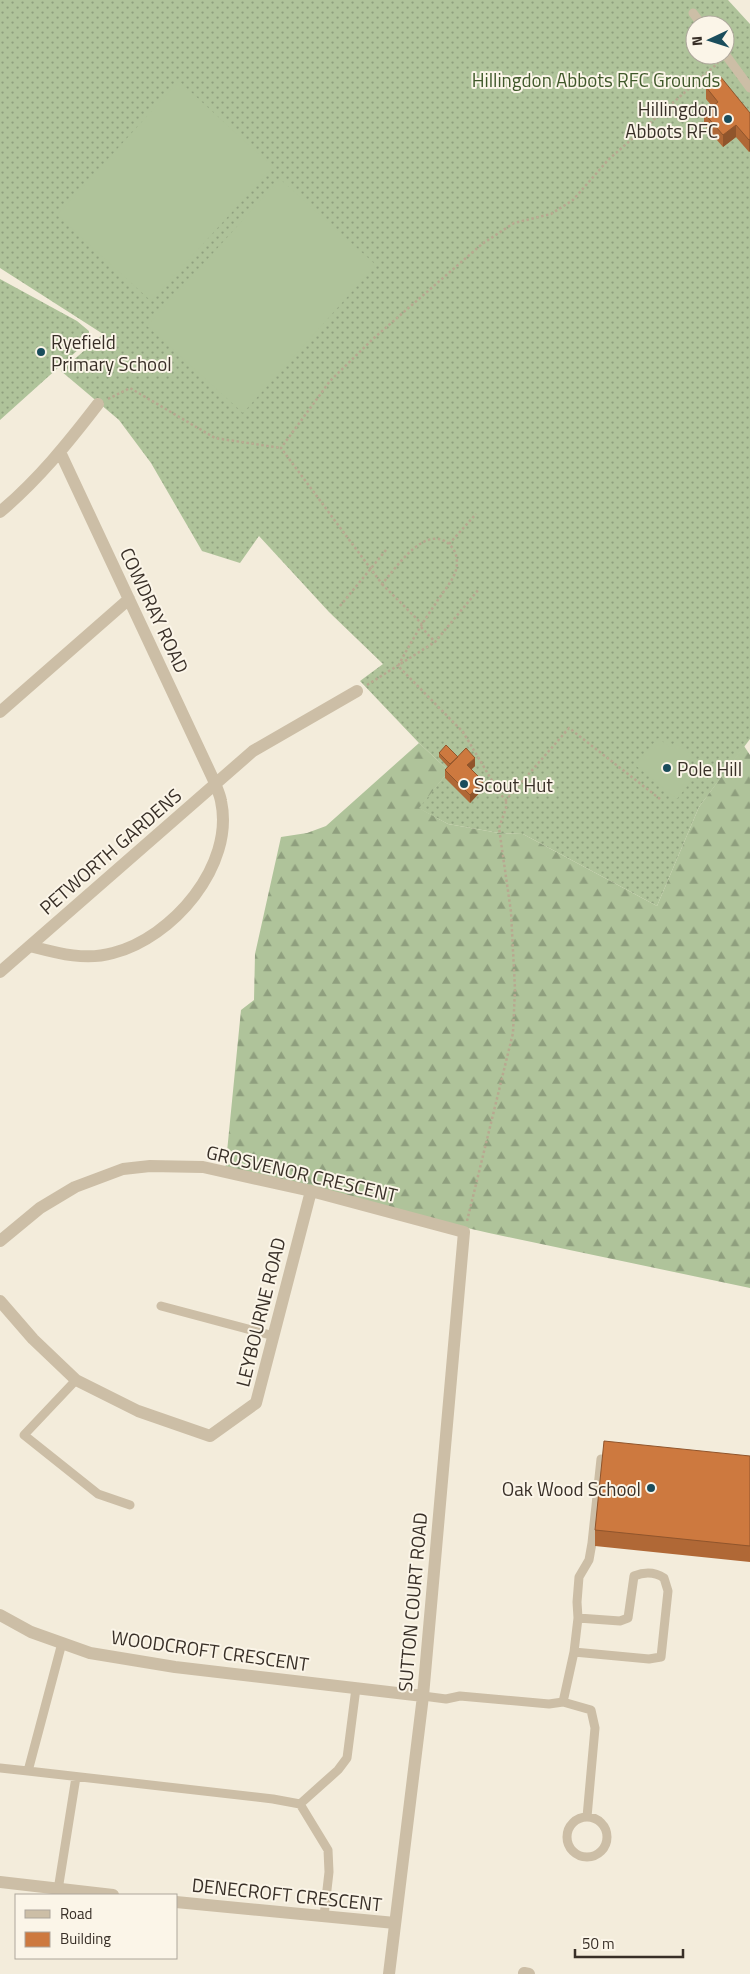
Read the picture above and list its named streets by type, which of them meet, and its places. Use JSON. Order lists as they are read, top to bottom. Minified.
{"streets":{"street":["COWDRAY ROAD","PETWORTH GARDENS","GROSVENOR CRESCENT","LEYBOURNE ROAD","SUTTON COURT ROAD","WOODCROFT CRESCENT","DENECROFT CRESCENT"]},"crossings":[["COWDRAY ROAD","PETWORTH GARDENS"],["GROSVENOR CRESCENT","LEYBOURNE ROAD"],["GROSVENOR CRESCENT","SUTTON COURT ROAD"],["SUTTON COURT ROAD","WOODCROFT CRESCENT"],["SUTTON COURT ROAD","DENECROFT CRESCENT"]],"parks":["Hillingdon Abbots RFC Grounds"],"places":["Hillingdon Abbots RFC","Ryefield Primary School","Pole Hill","Scout Hut","Oak Wood School"],"legend":["Road","Building"],"scale_bar":"50 m","north":"left"}
